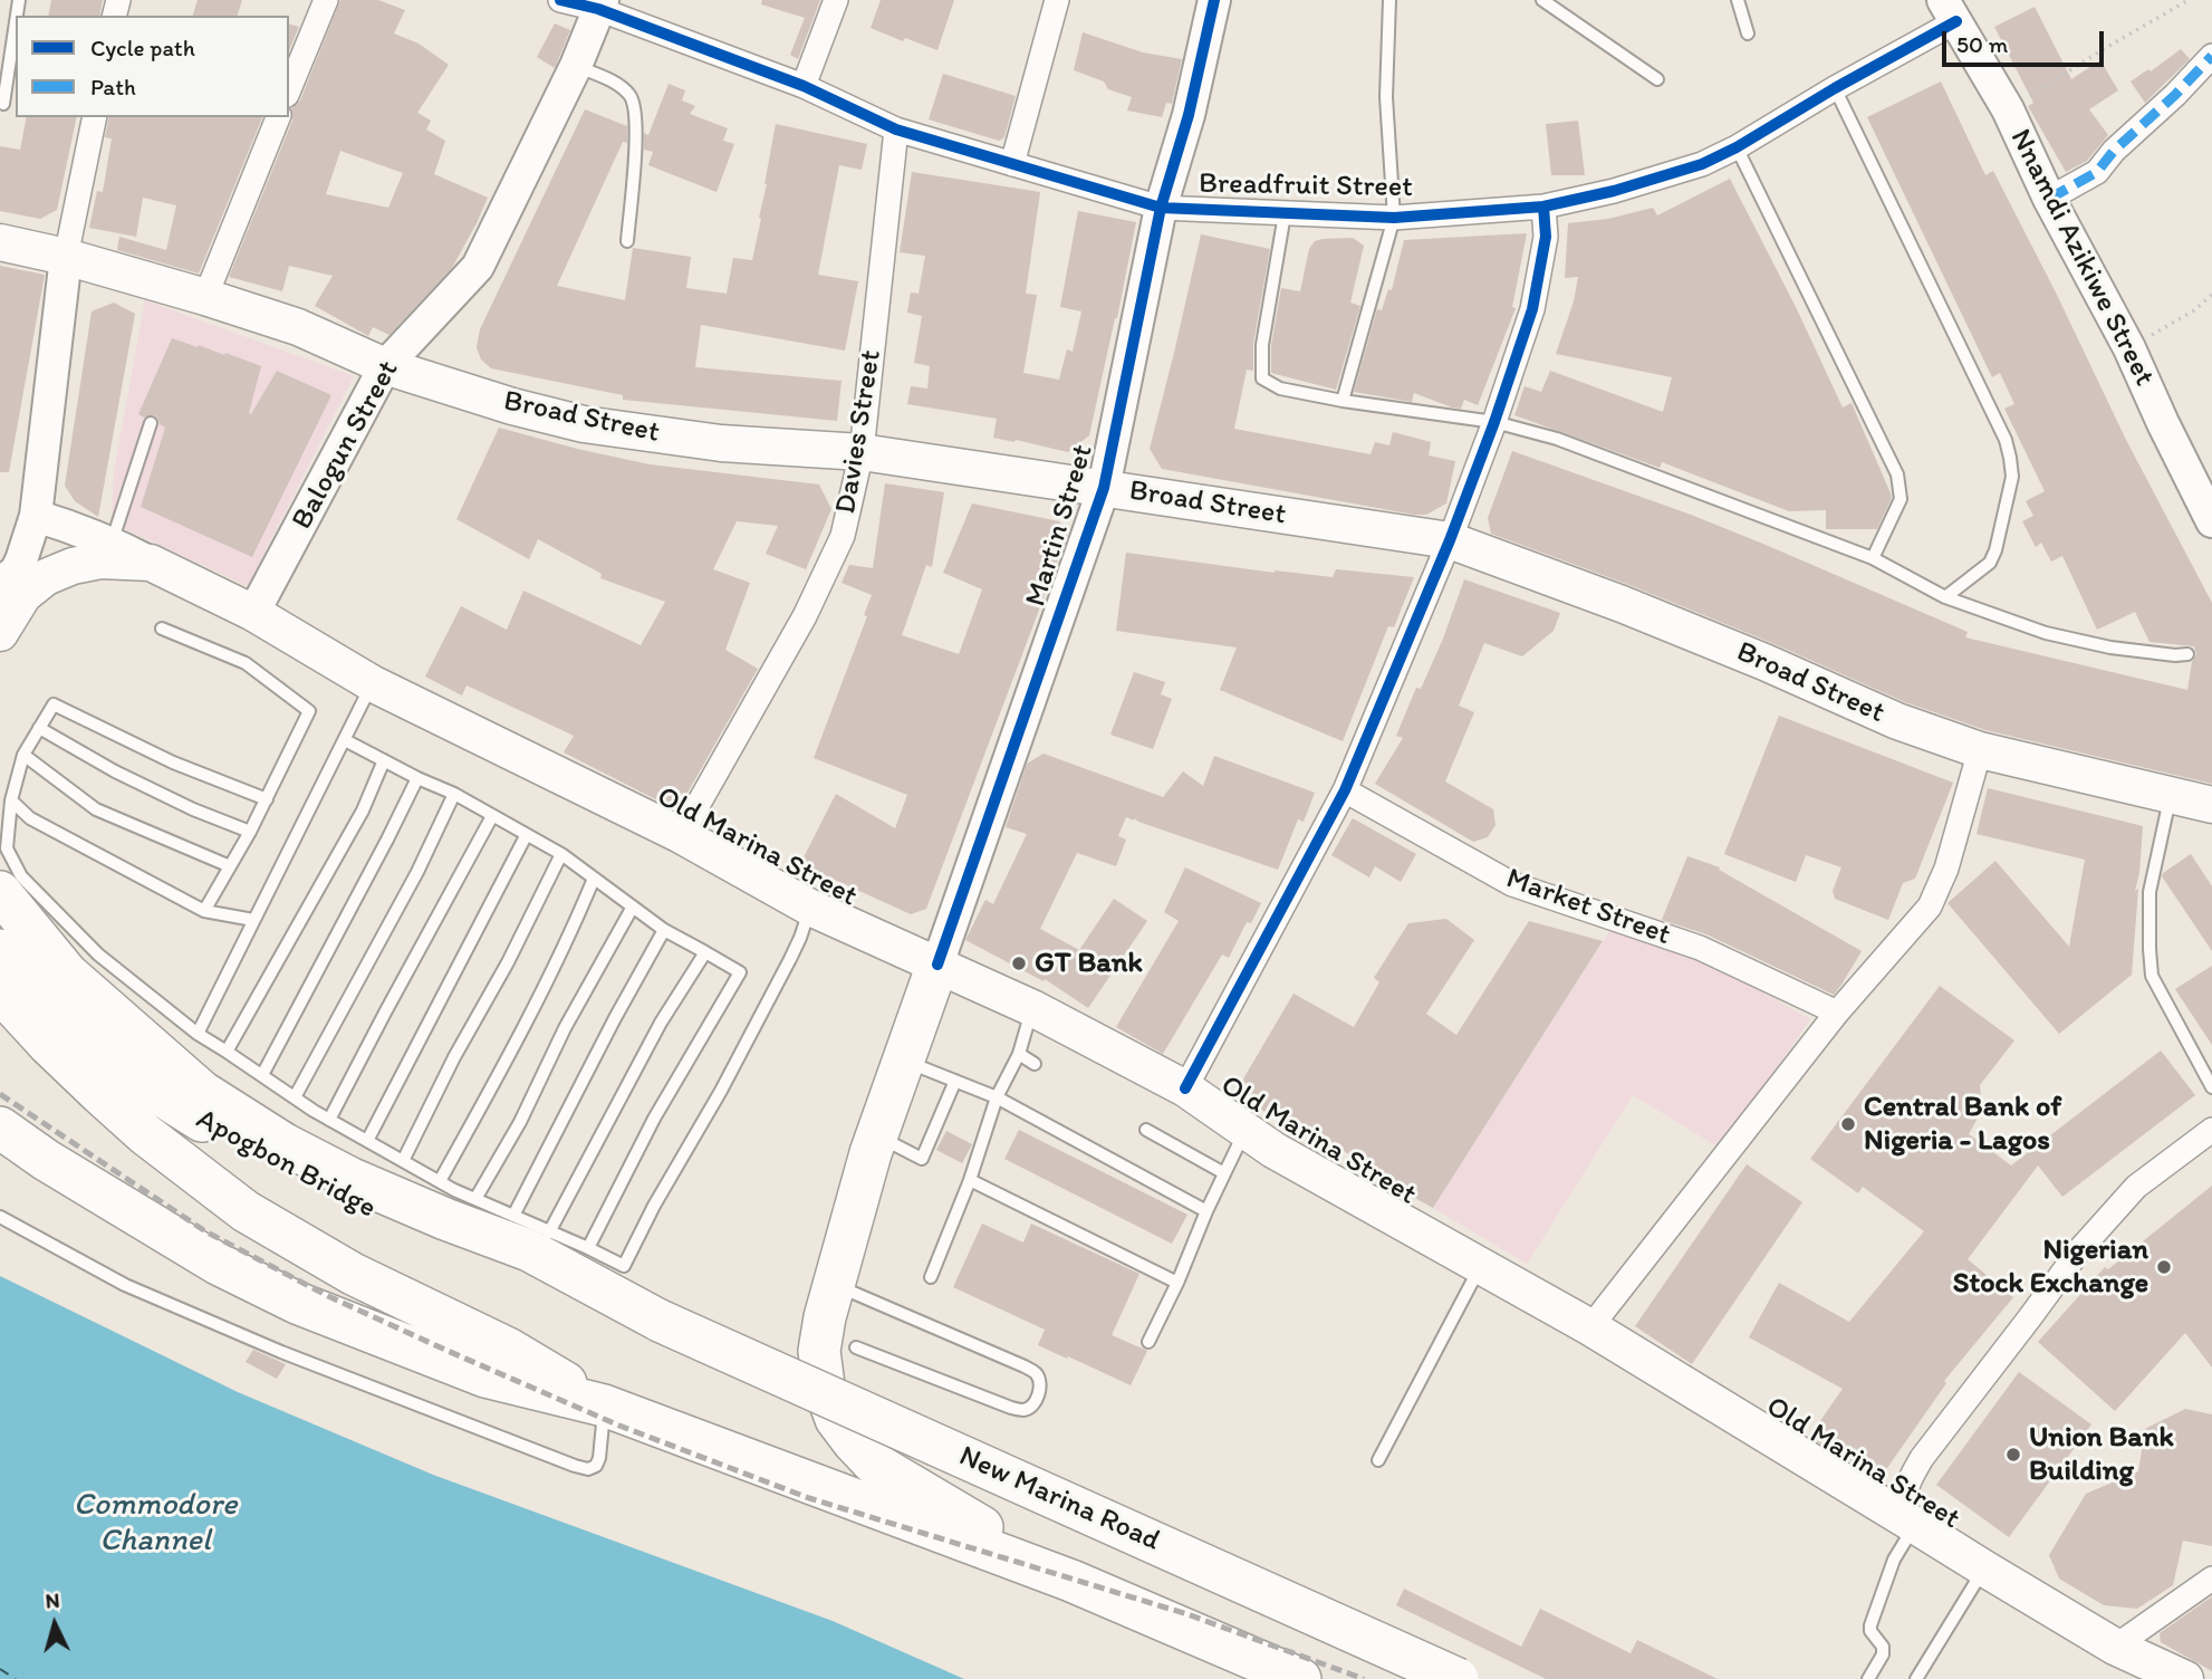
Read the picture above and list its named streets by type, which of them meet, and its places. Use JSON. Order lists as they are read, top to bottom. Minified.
{"streets":{"highway":["Apogbon Bridge","New Marina Road"],"main road":["Nnamdi Azikiwe Street","Broad Street","Balogun Street","Martin Street","Old Marina Street"],"street":["Breadfruit Street","Davies Street","Market Street"]},"crossings":[["Breadfruit Street","Nnamdi Azikiwe Street"],["Breadfruit Street","Davies Street"],["Breadfruit Street","Balogun Street"],["Breadfruit Street","Martin Street"],["Broad Street","Davies Street"],["Broad Street","Balogun Street"],["Broad Street","Martin Street"],["Davies Street","Old Marina Street"],["Balogun Street","Old Marina Street"],["Martin Street","Old Marina Street"],["Apogbon Bridge","New Marina Road"]],"water":["Commodore Channel"],"places":["GT Bank","Central Bank of Nigeria - Lagos","Nigerian Stock Exchange","Union Bank Building"],"legend":["Cycle path","Path"],"scale_bar":"50 m","north":"top"}
